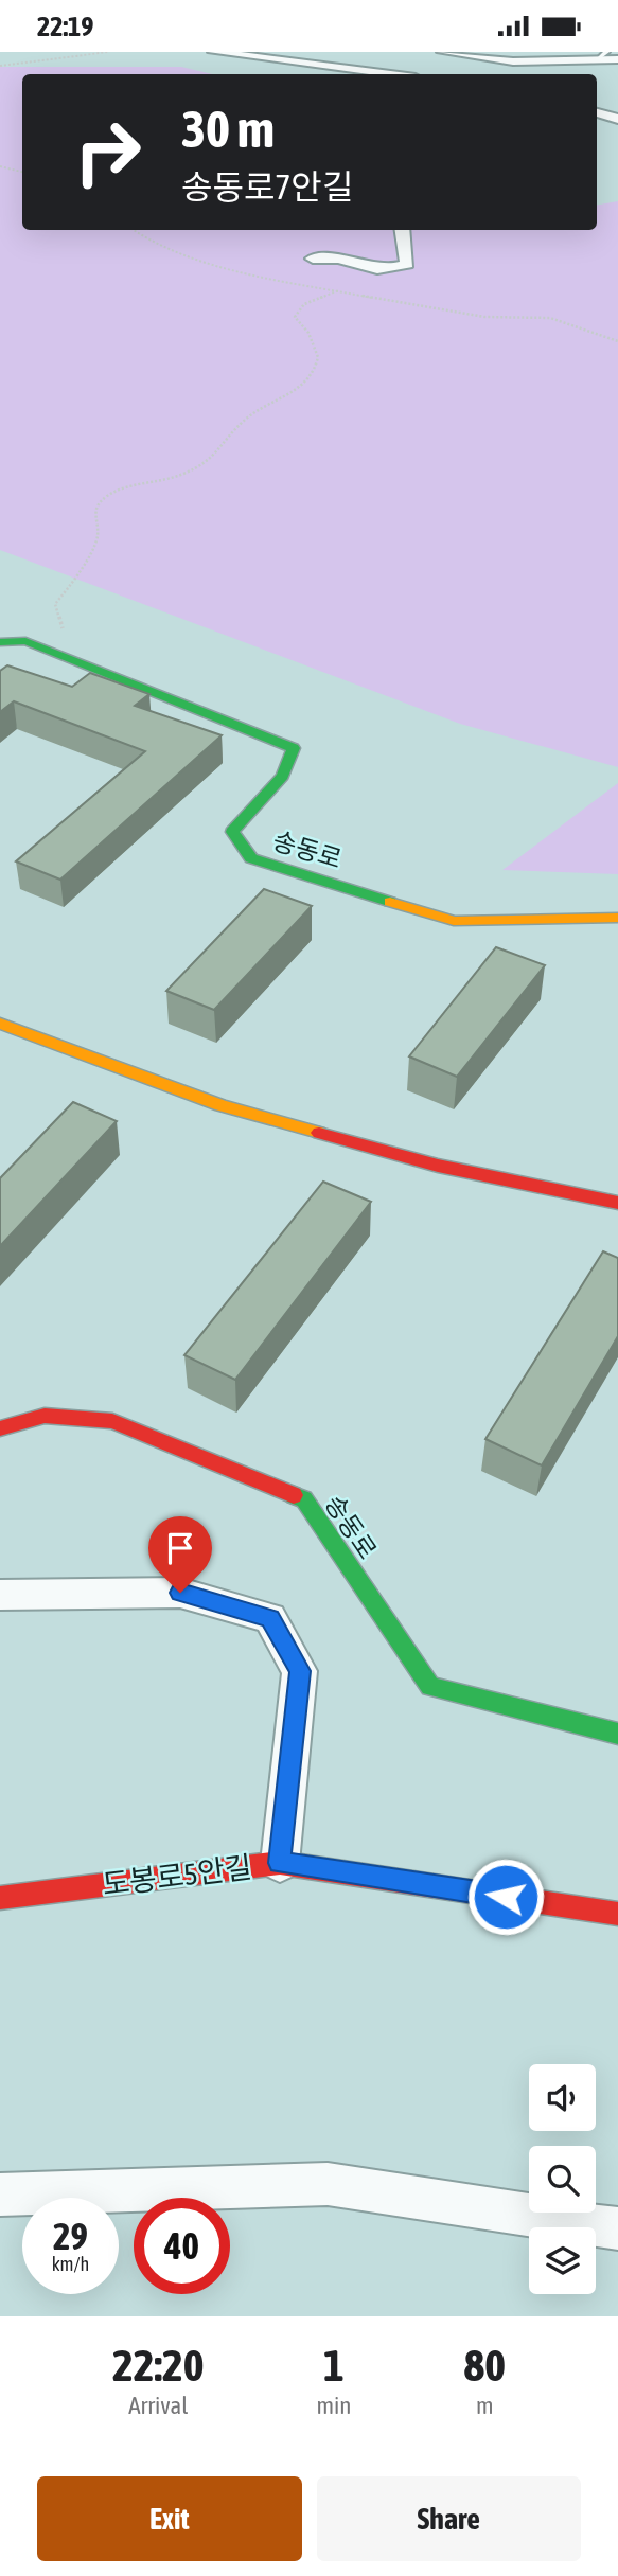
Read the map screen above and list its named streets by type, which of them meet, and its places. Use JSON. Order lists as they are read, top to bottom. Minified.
{"streets":{"street":["송동로","도봉로5안길"]},"page":{"status":"22:19","turn":["30 m","송동로7안길"],"speed":"29 km/h","limit":"40","eta":["22:20","Arrival","1","min","80","m"],"buttons":["Exit","Share"]}}
